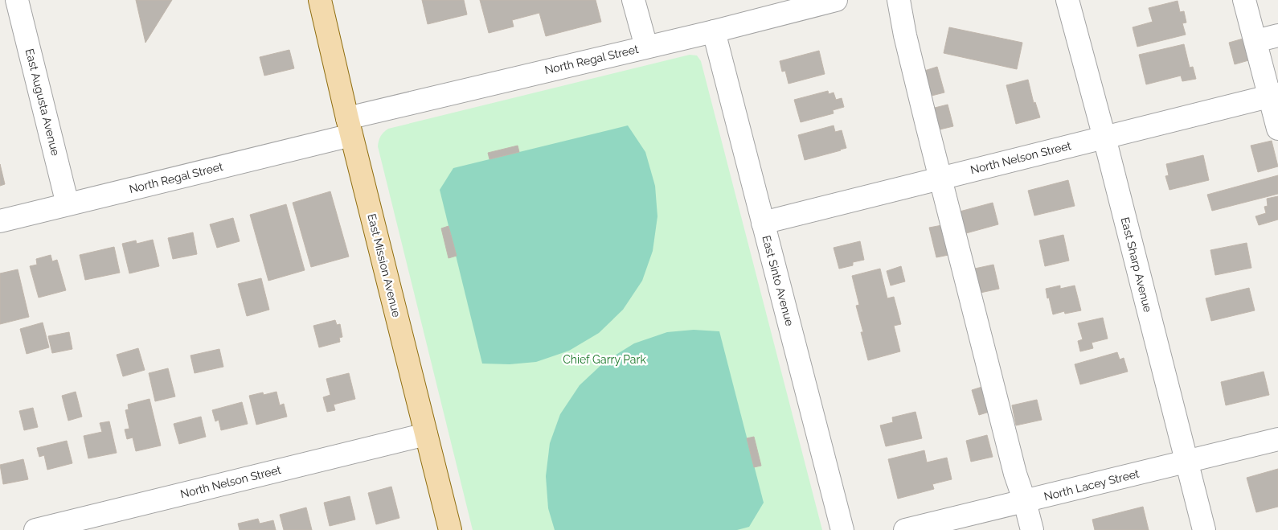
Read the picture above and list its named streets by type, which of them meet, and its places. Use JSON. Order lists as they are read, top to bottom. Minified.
{"streets":{"main road":["East Mission Avenue"],"street":["North Regal Street","East Augusta Avenue","North Nelson Street","East Sharp Avenue","East Sinto Avenue","North Lacey Street"]},"crossings":[["North Regal Street","East Augusta Avenue"],["North Regal Street","East Mission Avenue"],["North Regal Street","East Sinto Avenue"],["North Nelson Street","East Sharp Avenue"],["North Nelson Street","East Mission Avenue"],["North Nelson Street","East Sinto Avenue"],["East Sharp Avenue","North Lacey Street"]],"parks":["Chief Garry Park"]}
